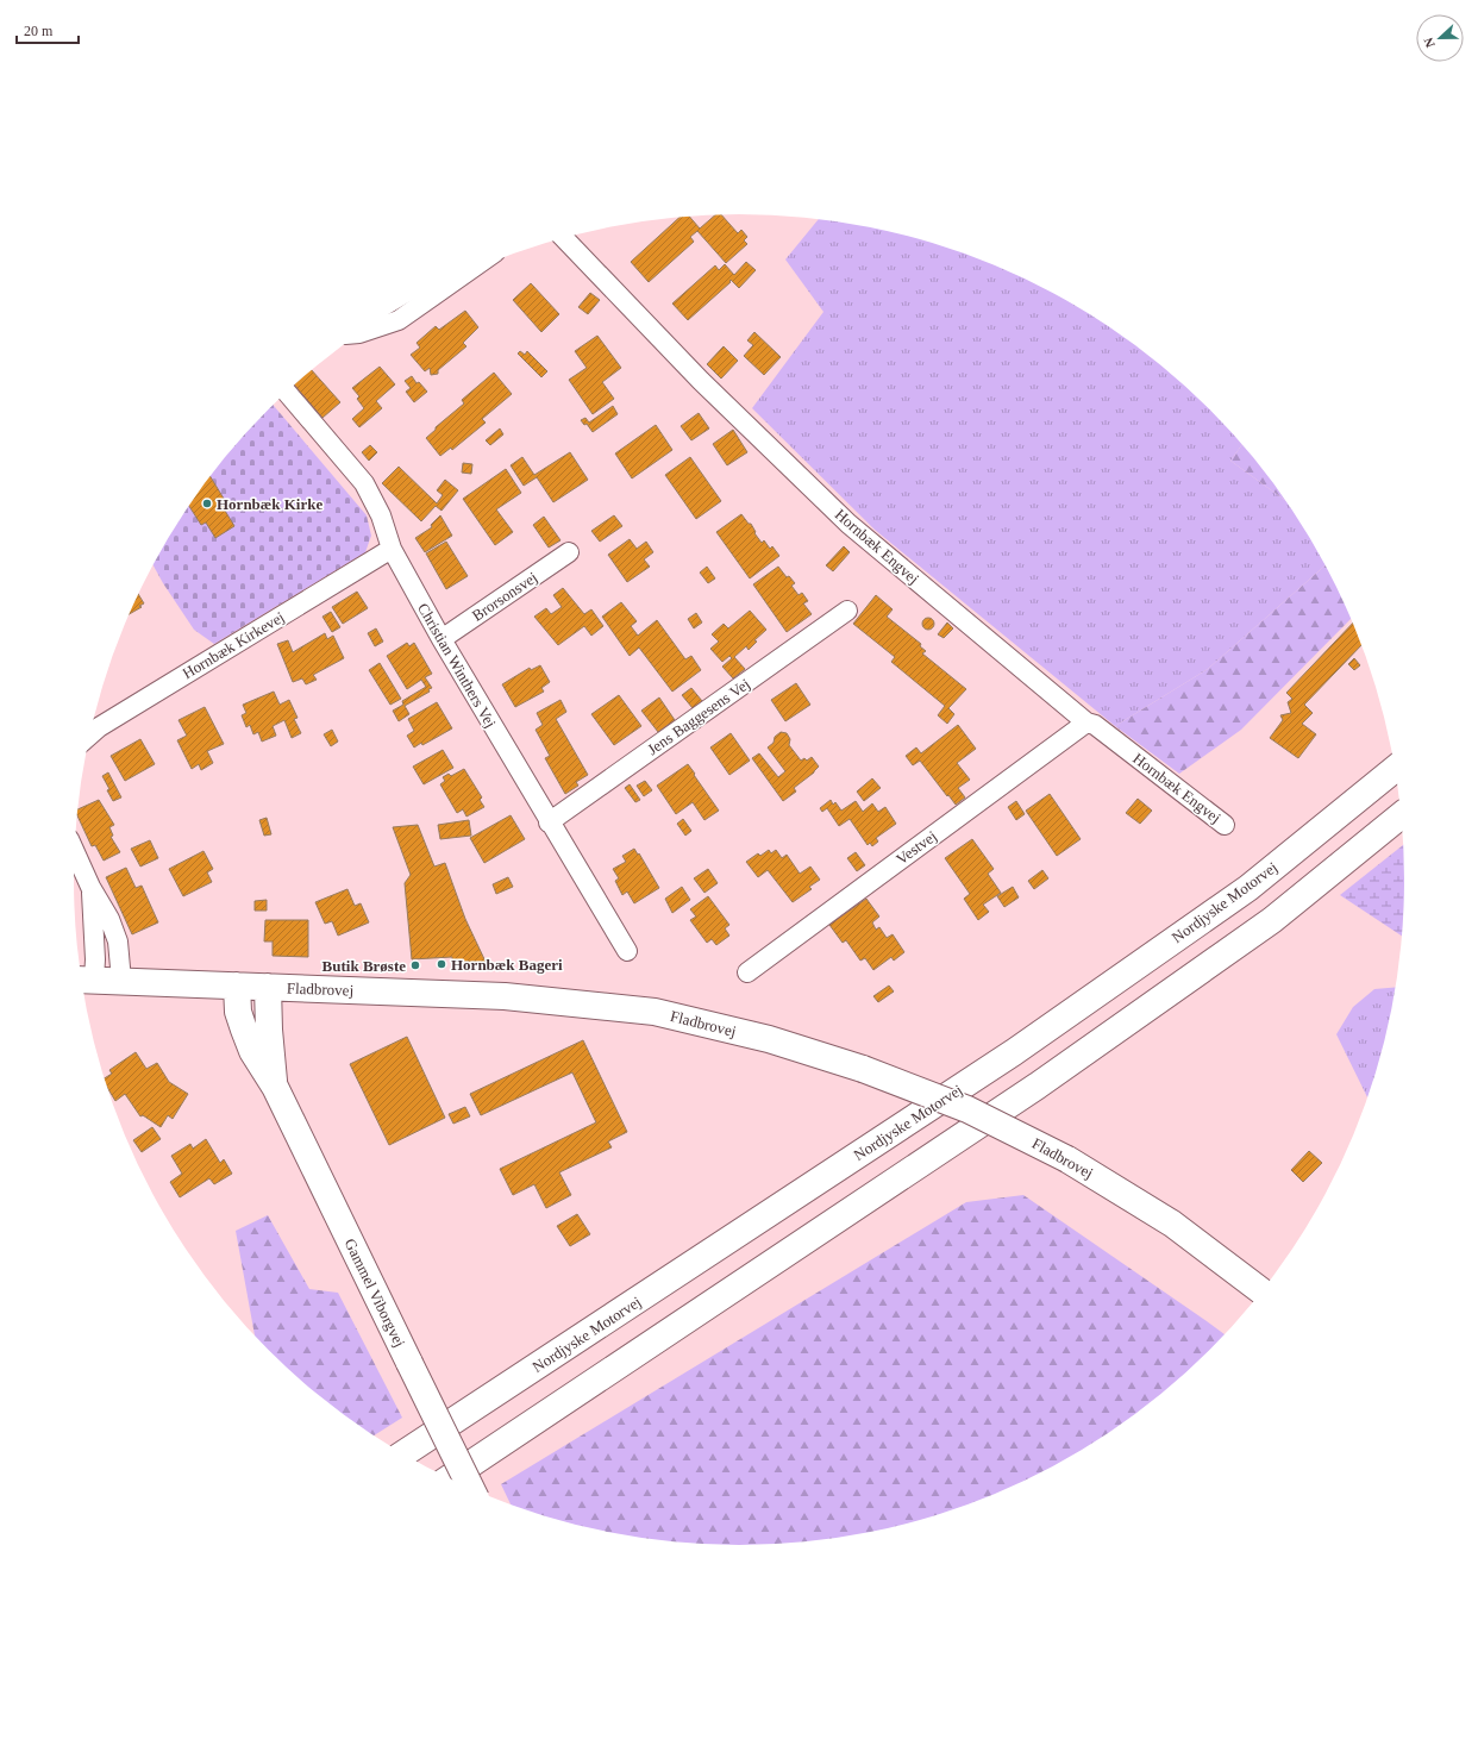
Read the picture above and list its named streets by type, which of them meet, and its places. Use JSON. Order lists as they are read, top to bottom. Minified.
{"streets":{"main road":["Nordjyske Motorvej","Fladbrovej","Gammel Viborgvej"],"street":["Hornbæk Engvej","Brorsonsvej","Hornbæk Kirkevej","Christian Winthers Vej","Jens Baggesens Vej","Vestvej"]},"crossings":[["Hornbæk Engvej","Vestvej"],["Brorsonsvej","Christian Winthers Vej"],["Hornbæk Kirkevej","Christian Winthers Vej"],["Christian Winthers Vej","Jens Baggesens Vej"],["Fladbrovej","Gammel Viborgvej"]],"places":["Hornbæk Kirke","Hornbæk Bageri","Butik Brøste"],"scale_bar":"20 m","north":"left"}
